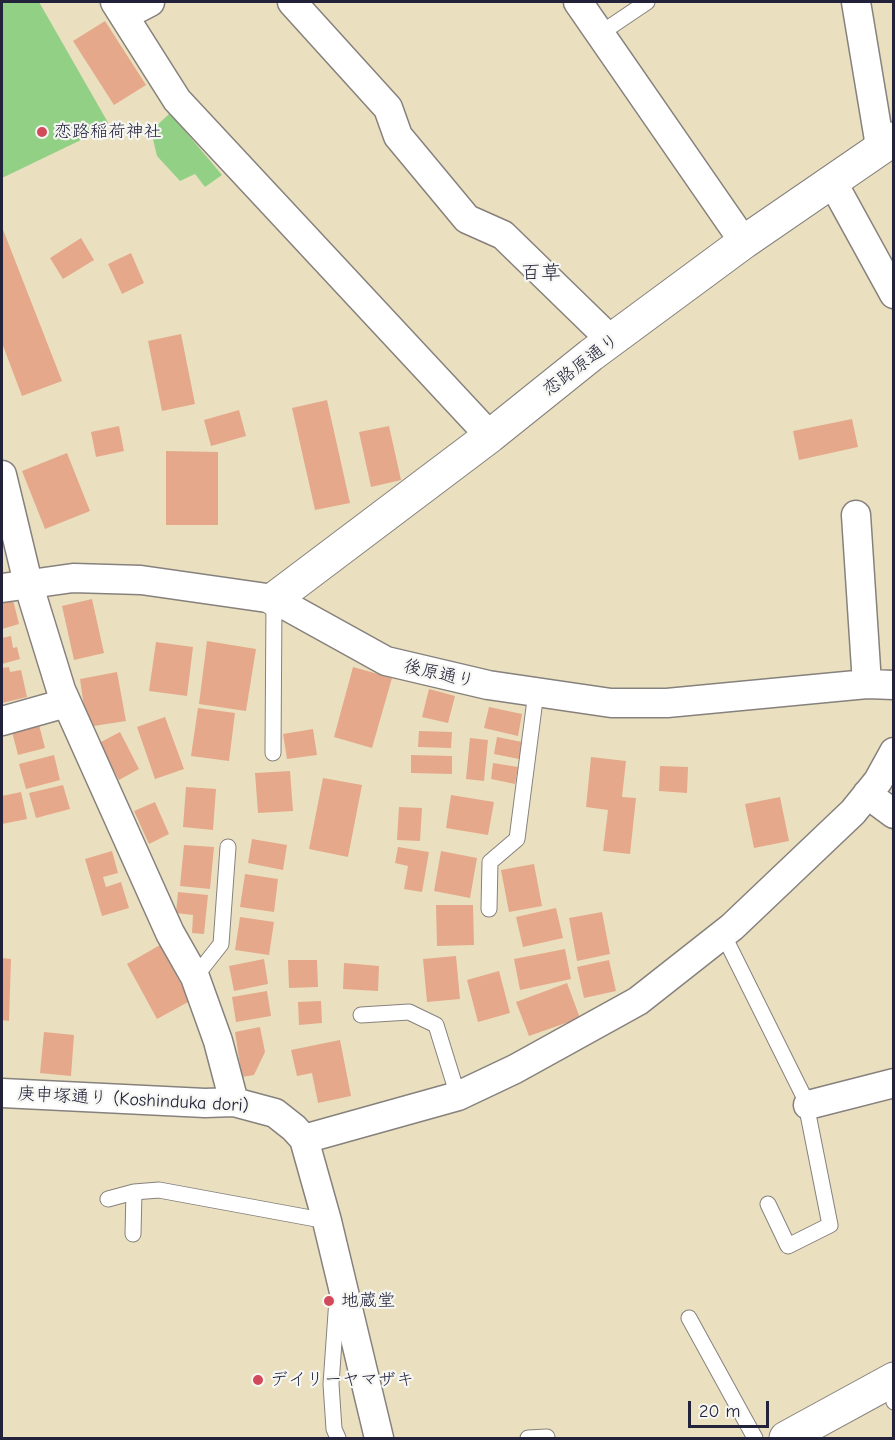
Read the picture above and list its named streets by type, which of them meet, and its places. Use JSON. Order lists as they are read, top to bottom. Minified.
{"streets":{"street":["恋路原通り","後原通り","庚申塚通り (Koshinduka dori)"]},"crossings":[["恋路原通り","後原通り"]],"districts":["百草"],"places":["恋路稲荷神社","地蔵堂","デイリーヤマザキ"],"scale_bar":"20 m"}
